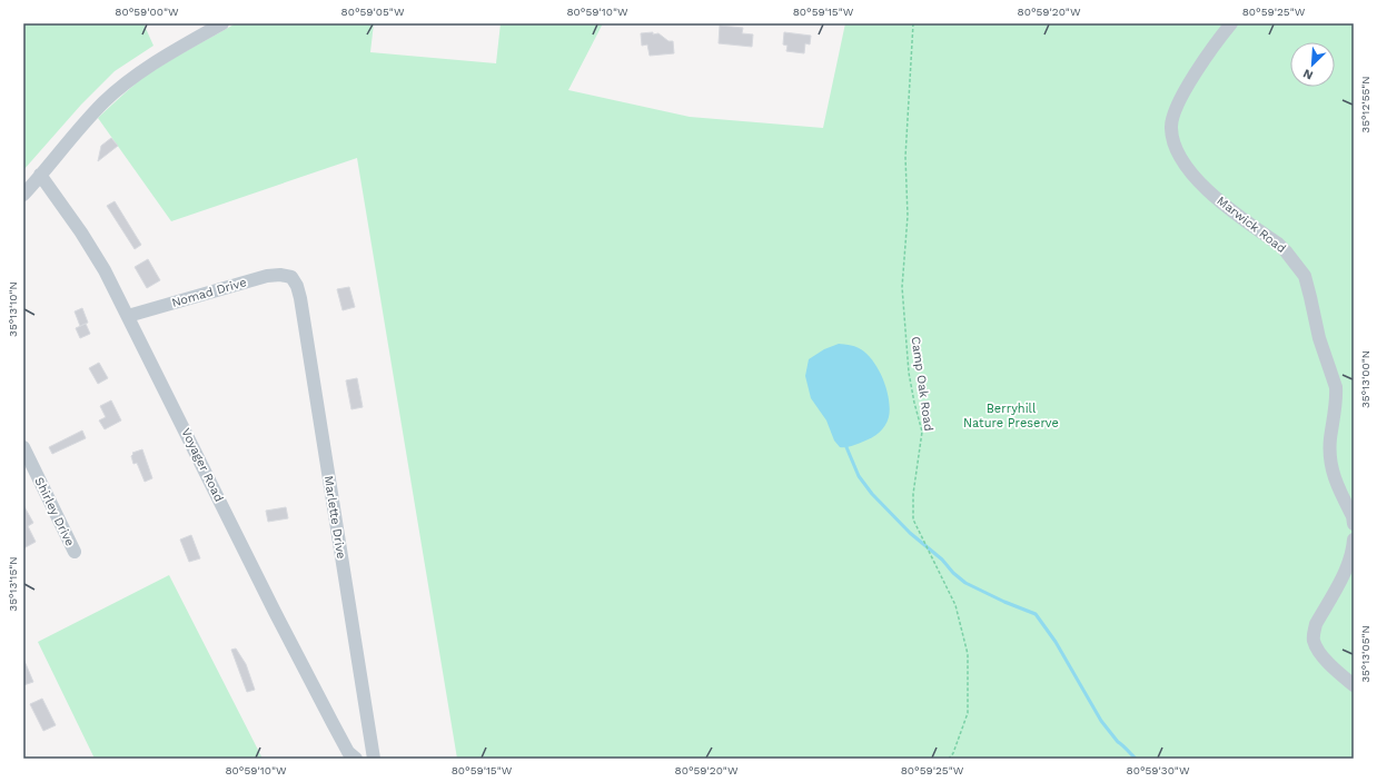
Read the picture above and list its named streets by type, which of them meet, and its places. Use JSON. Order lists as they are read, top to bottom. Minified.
{"streets":{"street":["Marwick Road","Nomad Drive","Voyager Road","Shirley Drive","Marlette Drive"],"path":["Camp Oak Road"]},"crossings":[["Nomad Drive","Voyager Road"],["Nomad Drive","Marlette Drive"]],"parks":["Berryhill Nature Preserve"],"north":"bottom left","coordinates":["80°59'00\"W","80°59'05\"W","80°59'10\"W","80°59'15\"W","80°59'20\"W","80°59'25\"W","35°12'55\"N","35°13'10\"N","35°13'00\"N","35°13'15\"N","35°13'05\"N","80°59'30\"W"]}
